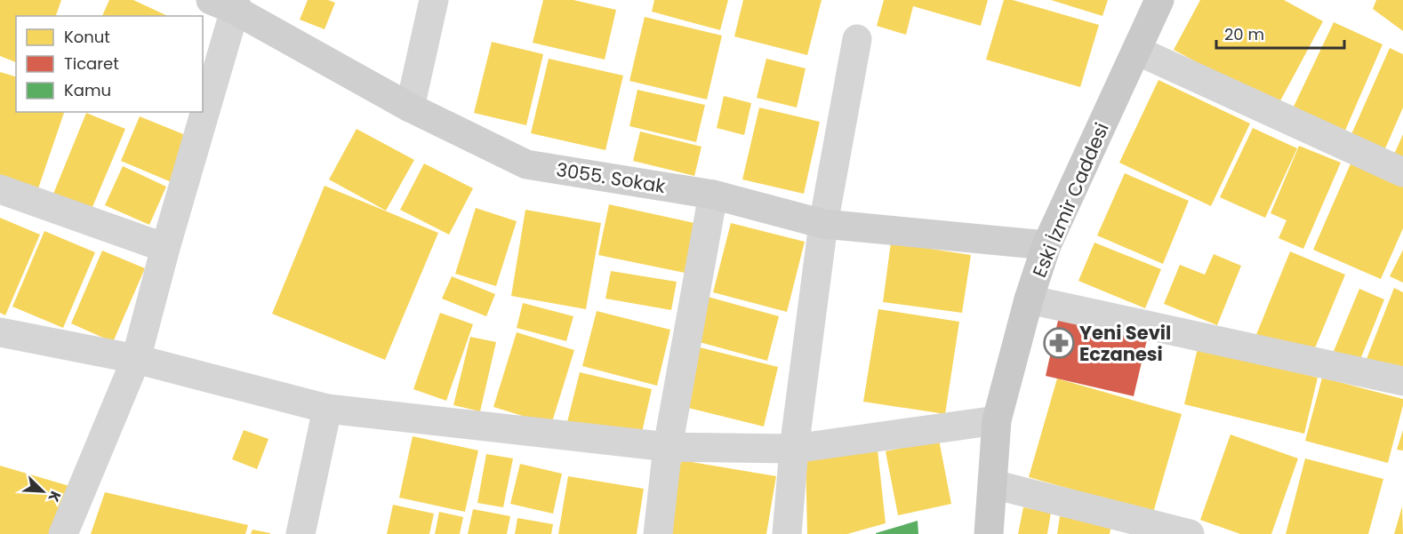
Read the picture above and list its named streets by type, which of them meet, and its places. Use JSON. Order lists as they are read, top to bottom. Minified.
{"streets":{"main road":["3055. Sokak","Eski İzmir Caddesi"]},"crossings":[["3055. Sokak","Eski İzmir Caddesi"]],"places":{"pharmacy":["Yeni Sevil Eczanesi"]},"legend":["Konut","Ticaret","Kamu"],"scale_bar":"20 m","north":"bottom right"}
